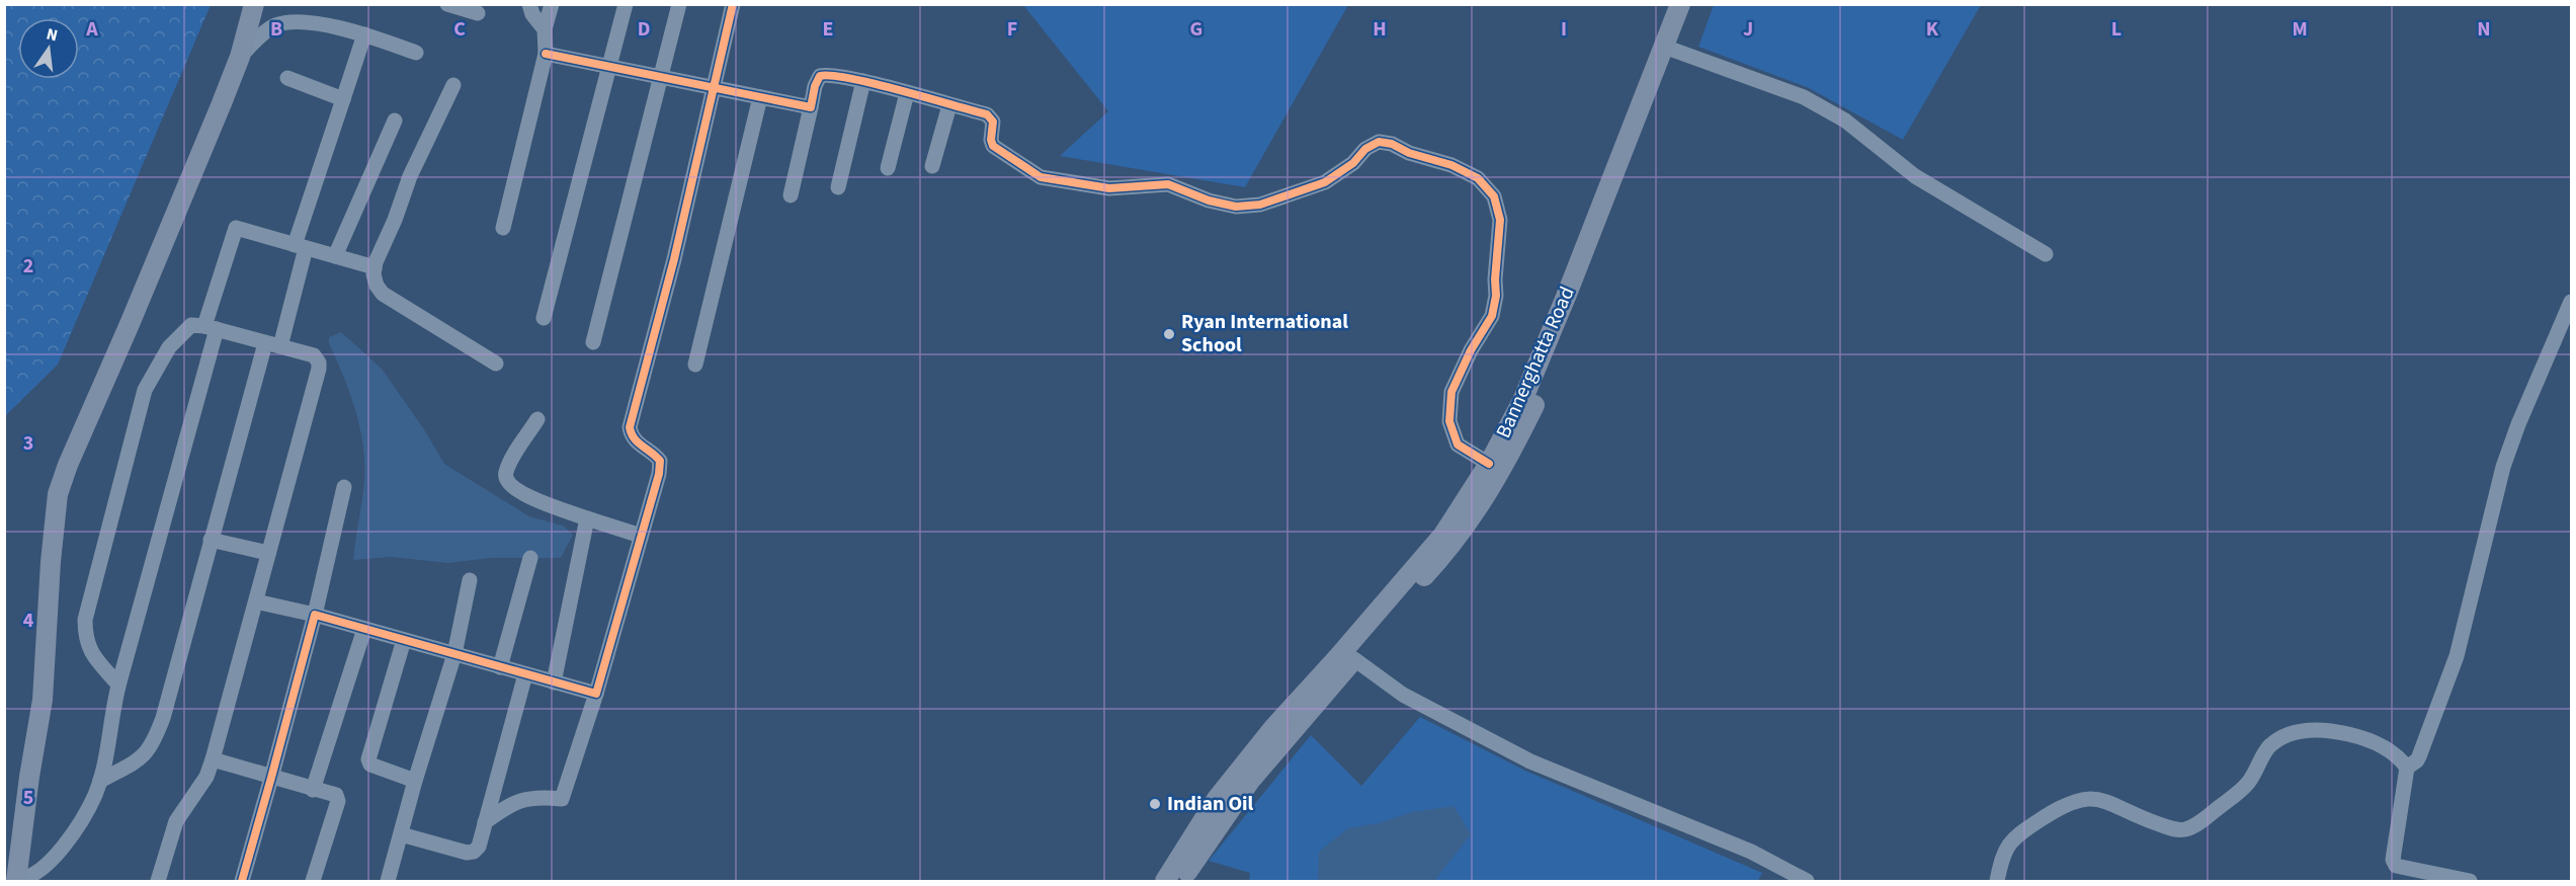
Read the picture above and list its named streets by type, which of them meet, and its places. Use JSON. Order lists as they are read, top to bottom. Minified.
{"streets":{"main road":["Bannerghatta Road"]},"places":["Ryan International School","Indian Oil"],"north":"top","grid":{"columns":["A","B","C","D","E","F","G","H","I","J","K","L","M","N"],"rows":["2","3","4","5"]}}
